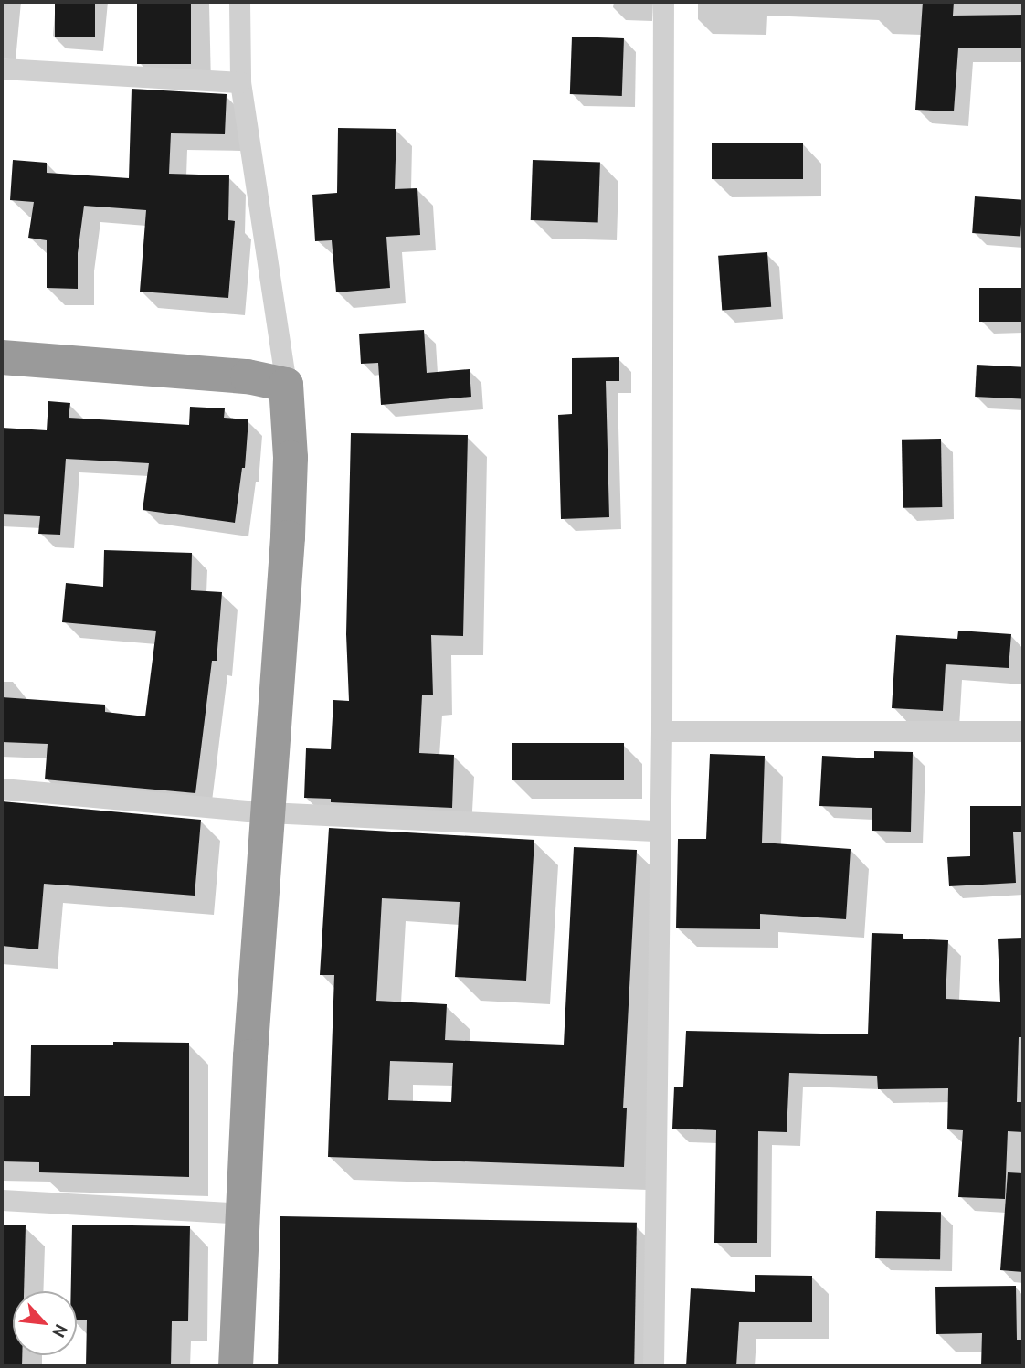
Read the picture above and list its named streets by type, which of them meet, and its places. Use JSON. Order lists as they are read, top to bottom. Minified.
{"north":"bottom right"}
